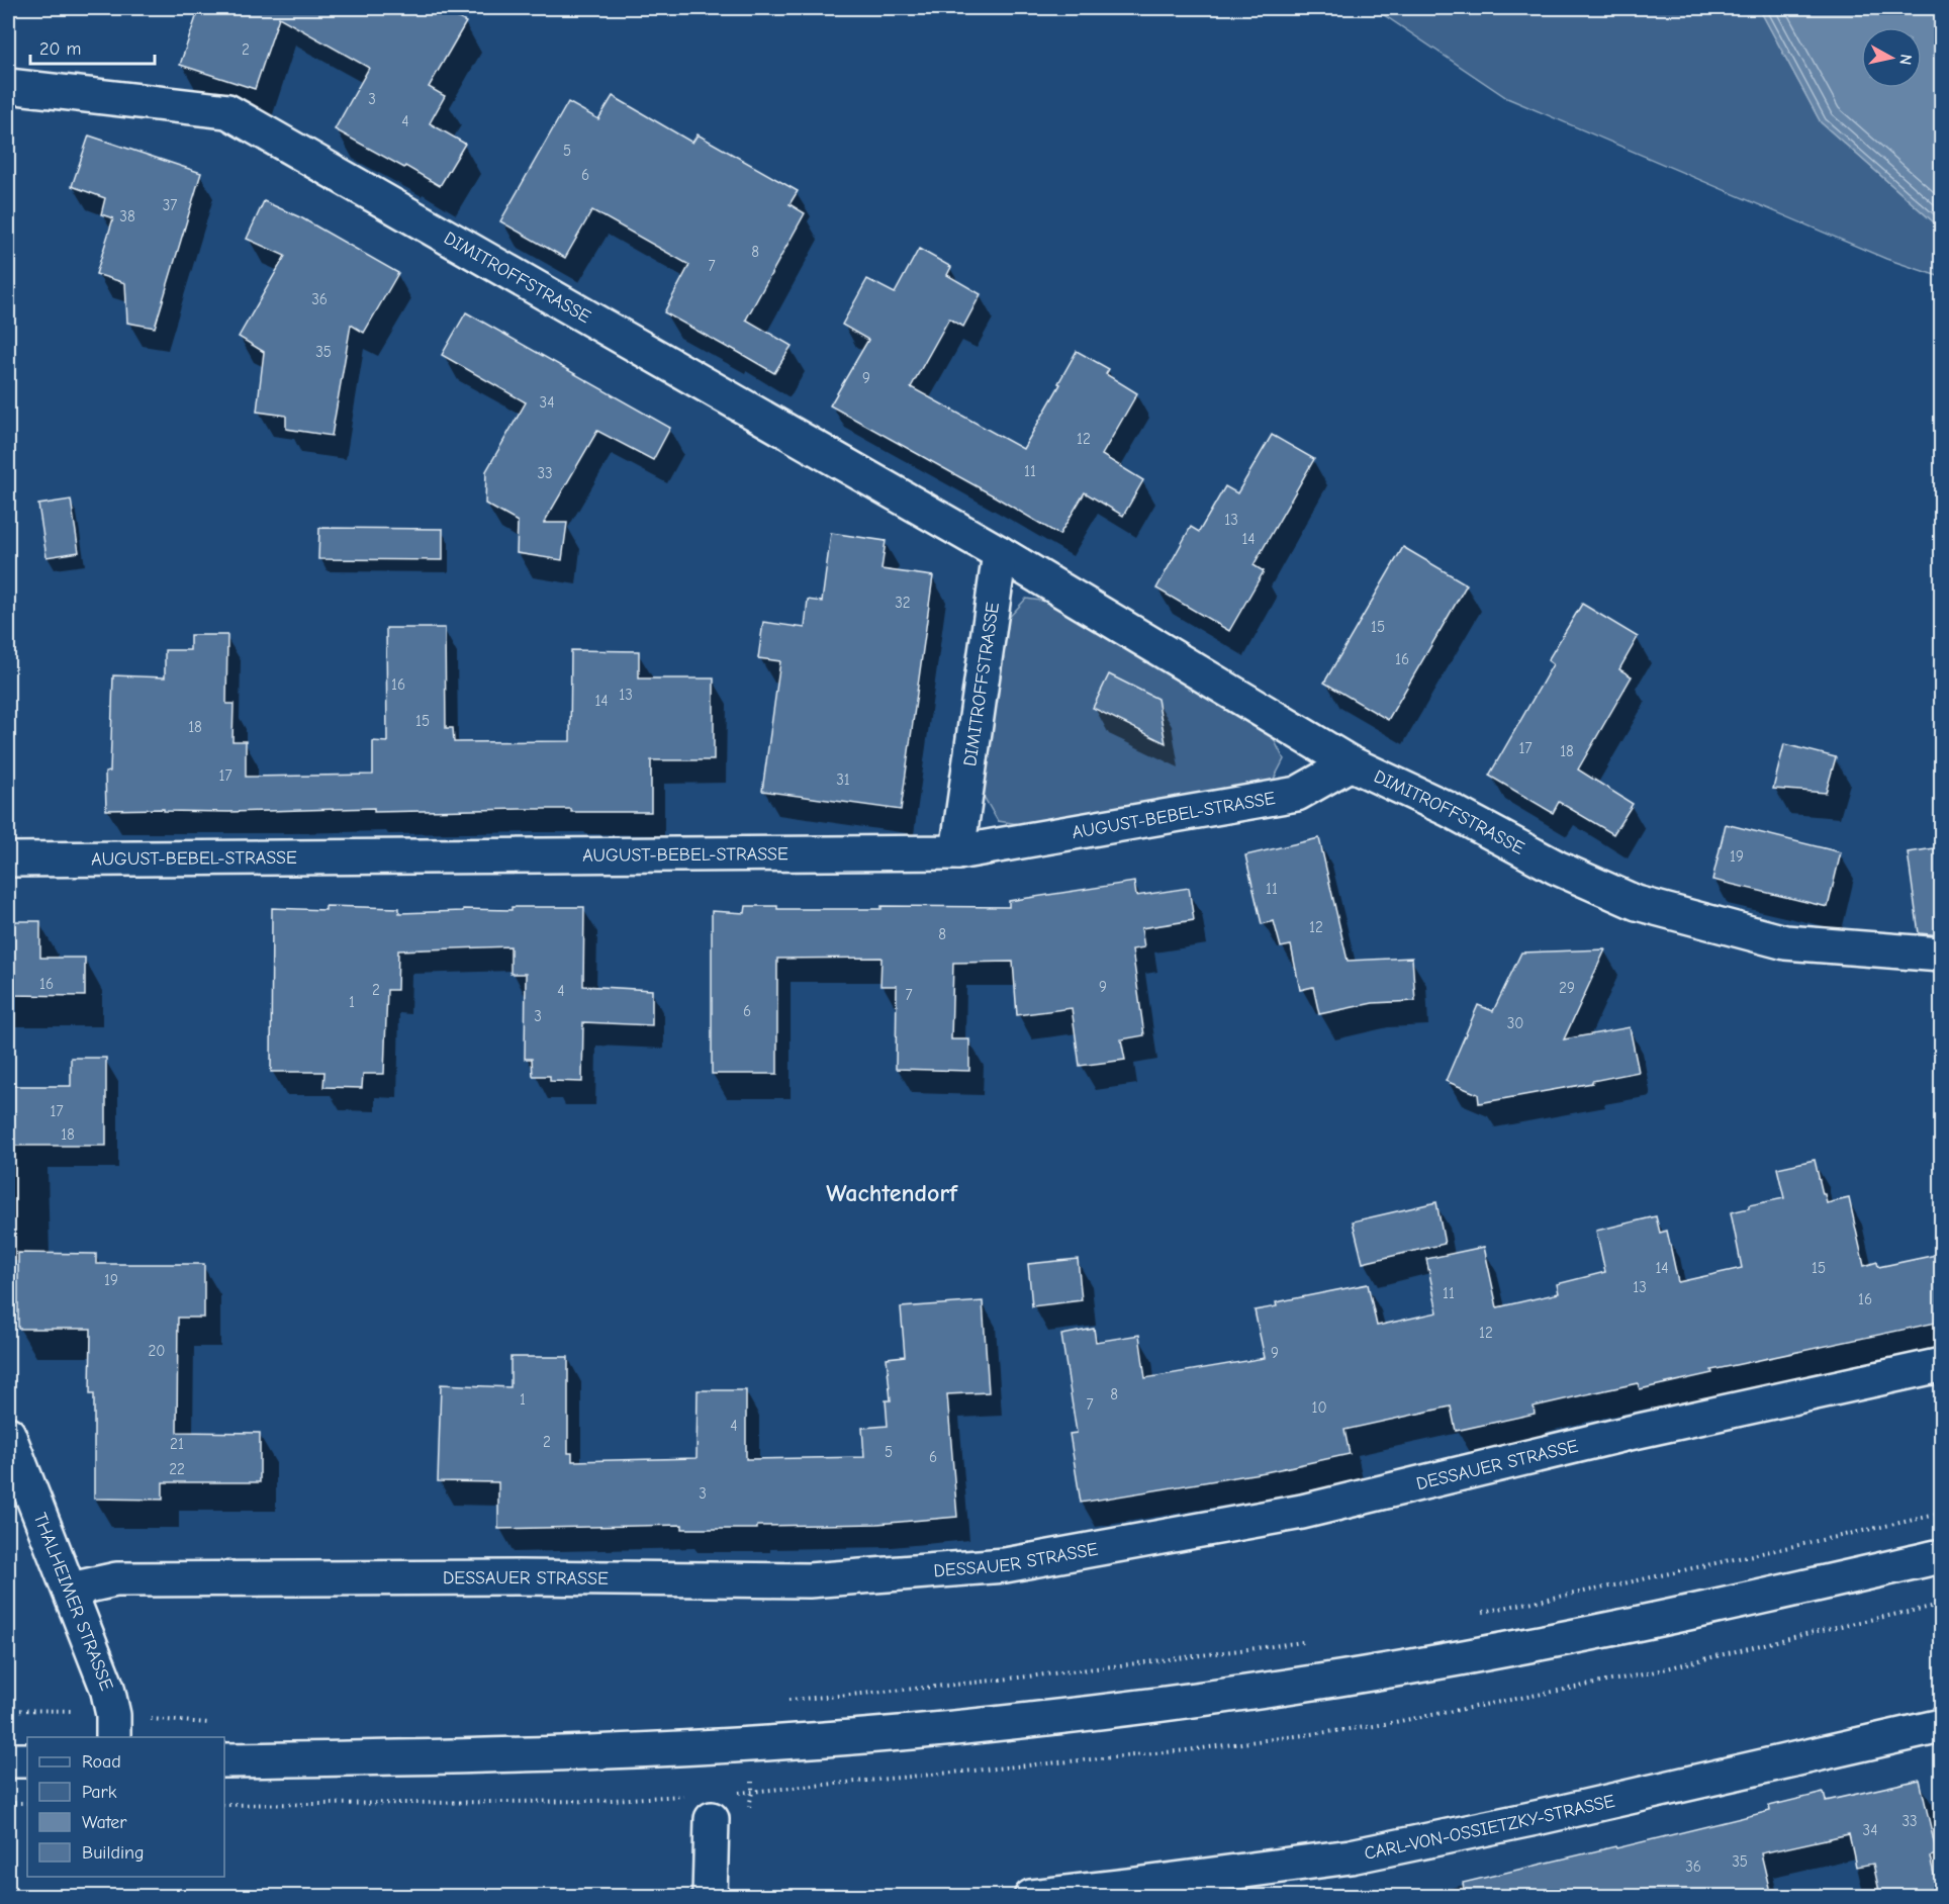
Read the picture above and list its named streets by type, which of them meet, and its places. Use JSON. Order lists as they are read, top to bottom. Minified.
{"streets":{"street":["DIMITROFFSTRASSE","AUGUST-BEBEL-STRASSE","DESSAUER STRASSE","THALHEIMER STRASSE","CARL-VON-OSSIETZKY-STRASSE"]},"crossings":[["DIMITROFFSTRASSE","AUGUST-BEBEL-STRASSE"],["DESSAUER STRASSE","THALHEIMER STRASSE"]],"districts":["Wachtendorf"],"house_numbers":["2","3","4","5","6","37","38","8","7","36","35","9","34","12","11","33","13","14","32","15","16","16","13","14","15","18","17","18","17","31","19","11","12","8","16","9","29","2","4","7","1","6","3","30","17","18","14","15","19","13","11","16","12","20","9","8","1","7","10","4","2","21","5","6","22","3","33","34","35","36"],"legend":["Road","Park","Water","Building"],"scale_bar":"20 m","north":"right"}
